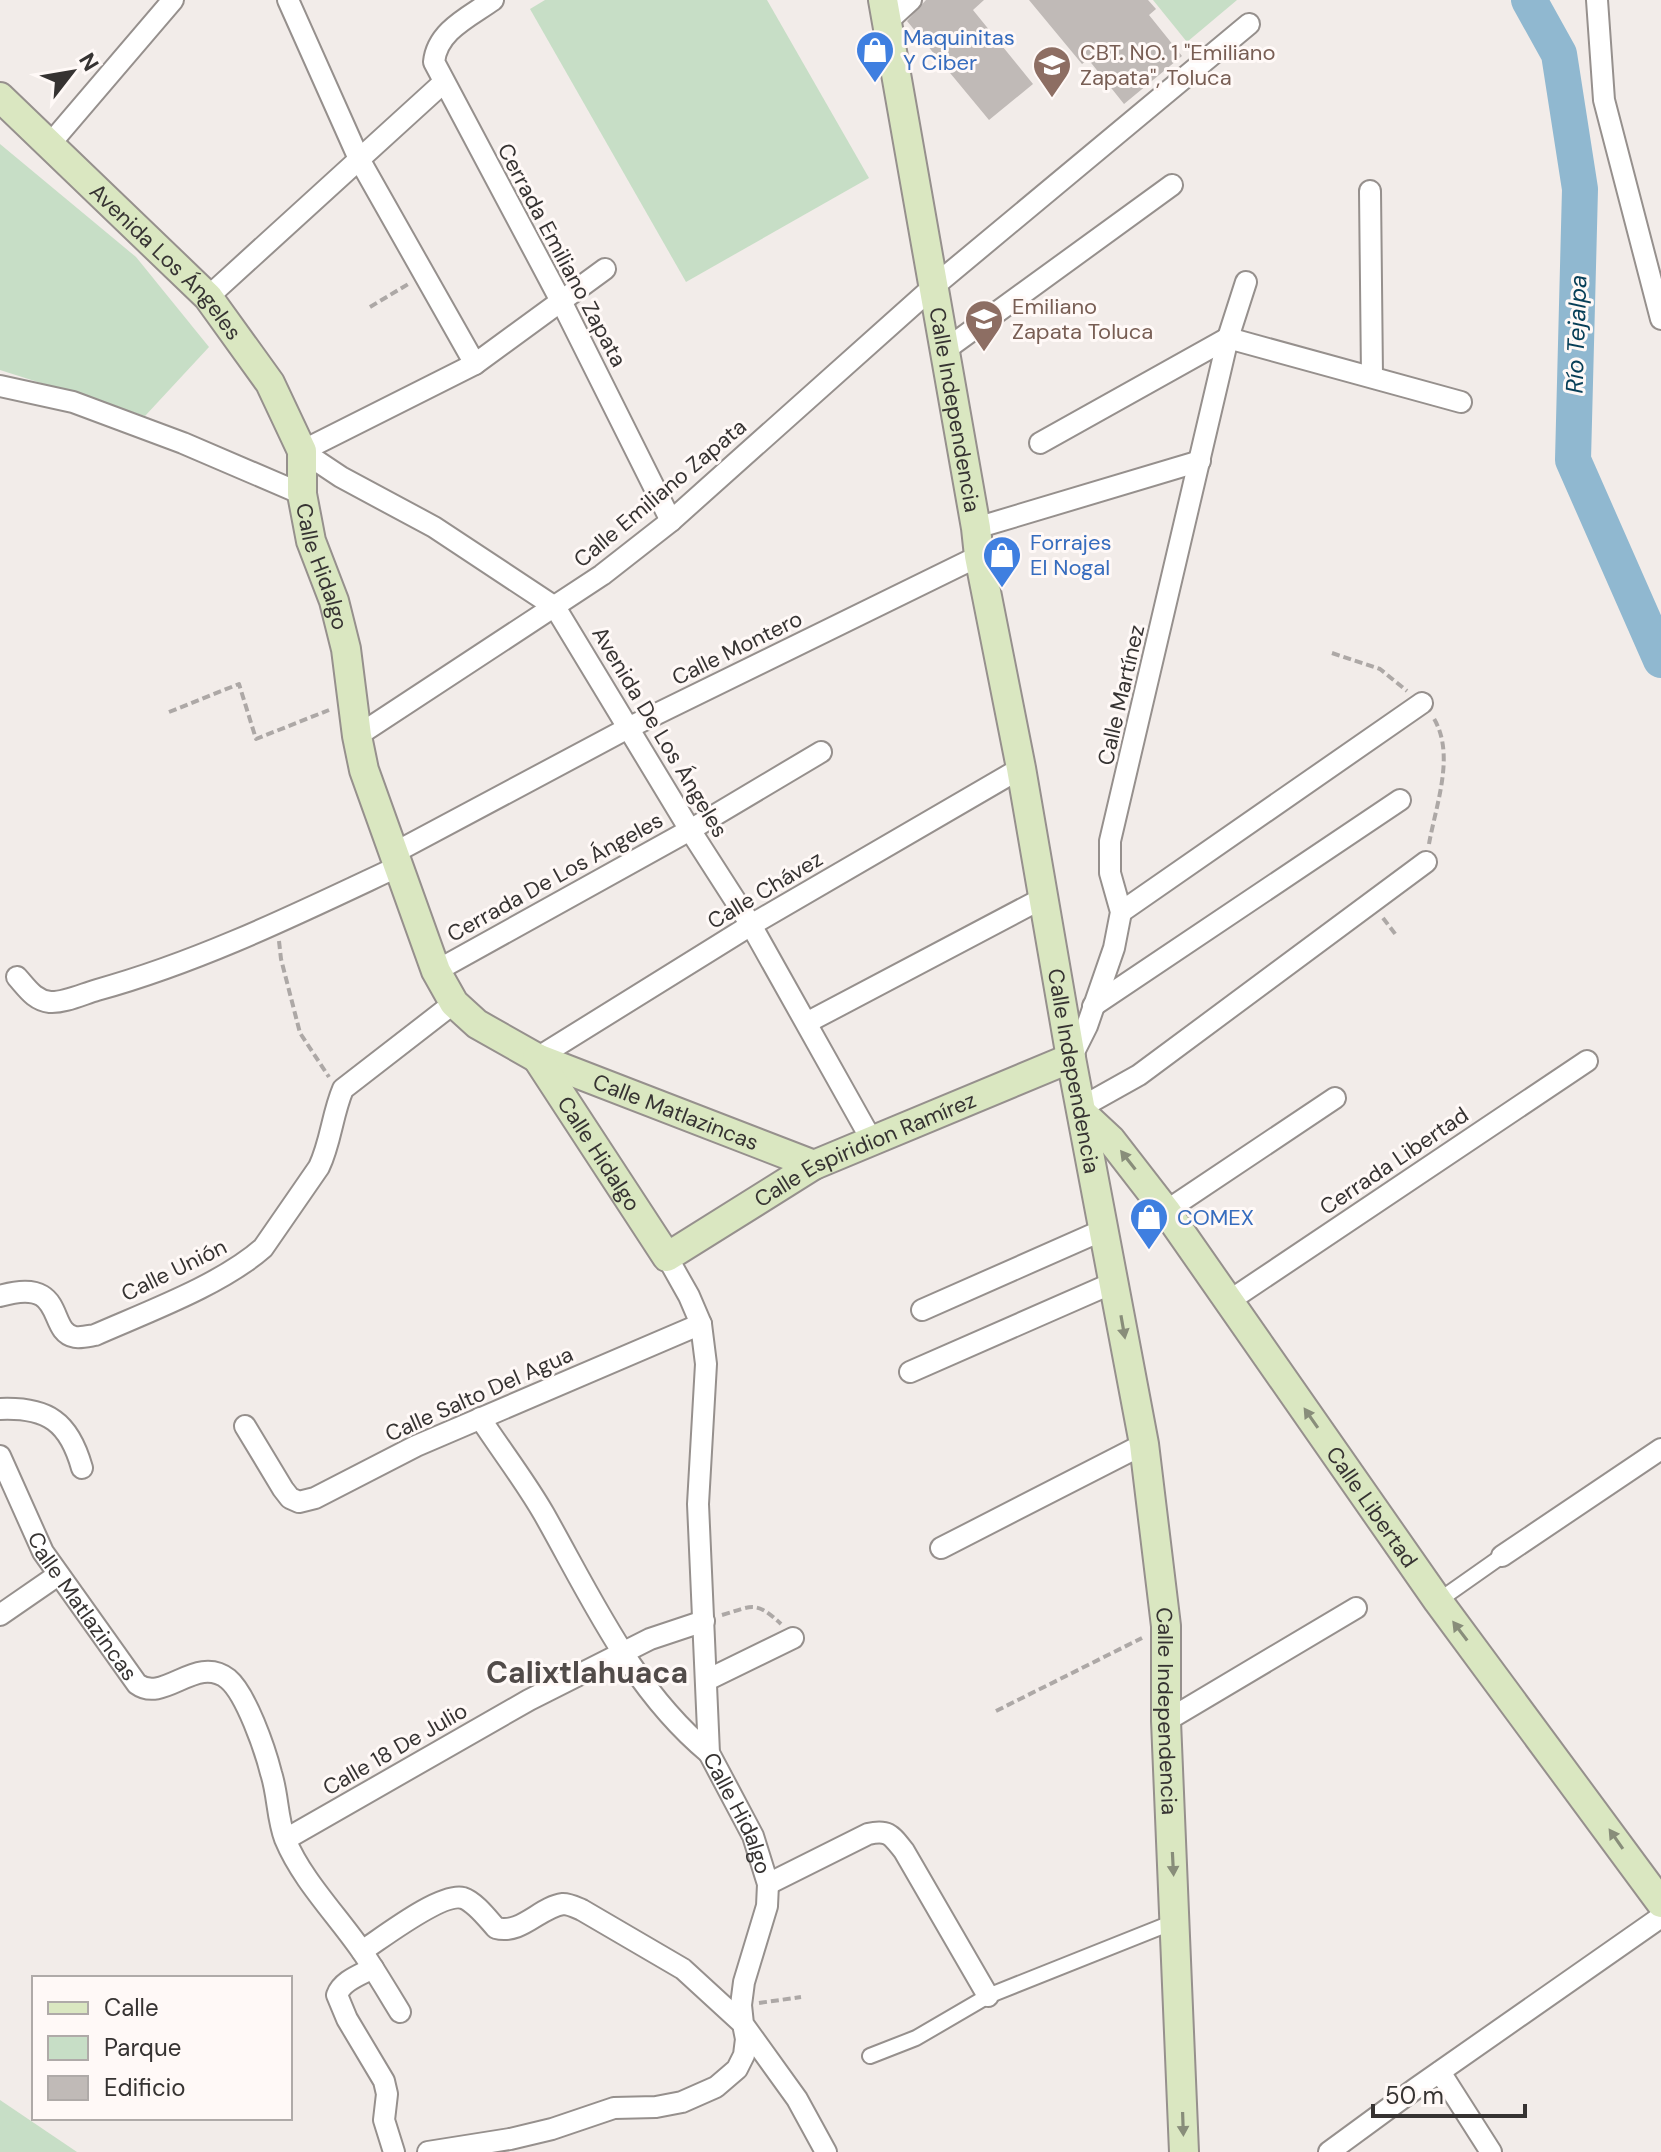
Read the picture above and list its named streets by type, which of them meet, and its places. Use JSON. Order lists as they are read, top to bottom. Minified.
{"streets":{"main road":["Avenida Los Ángeles","Calle Independencia","Calle Hidalgo","Calle Matlazincas","Calle Espiridion Ramírez","Calle Libertad"],"street":["Cerrada Emiliano Zapata","Calle Emiliano Zapata","Calle Montero","Calle Martínez","Avenida De Los Ángeles","Cerrada De Los Ángeles","Calle Chávez","Cerrada Libertad","Calle Unión","Calle Salto Del Agua","Calle 18 De Julio"]},"crossings":[["Cerrada Emiliano Zapata","Calle Emiliano Zapata"],["Avenida Los Ángeles","Avenida De Los Ángeles"],["Calle Independencia","Calle Emiliano Zapata"],["Calle Independencia","Calle Montero"],["Calle Independencia","Calle Martínez"],["Calle Independencia","Calle Chávez"],["Calle Independencia","Calle Espiridion Ramírez"],["Calle Independencia","Calle Libertad"],["Calle Emiliano Zapata","Calle Hidalgo"],["Calle Emiliano Zapata","Avenida De Los Ángeles"],["Calle Hidalgo","Calle Montero"],["Calle Hidalgo","Cerrada De Los Ángeles"],["Calle Hidalgo","Calle Chávez"],["Calle Hidalgo","Calle Matlazincas"],["Calle Hidalgo","Calle Espiridion Ramírez"],["Calle Hidalgo","Calle Salto Del Agua"],["Calle Hidalgo","Calle 18 De Julio"],["Calle Montero","Avenida De Los Ángeles"],["Calle Martínez","Calle Espiridion Ramírez"],["Avenida De Los Ángeles","Cerrada De Los Ángeles"],["Avenida De Los Ángeles","Calle Chávez"],["Avenida De Los Ángeles","Calle Espiridion Ramírez"],["Calle Chávez","Calle Matlazincas"],["Calle Matlazincas","Calle Espiridion Ramírez"],["Calle Matlazincas","Calle 18 De Julio"],["Cerrada Libertad","Calle Libertad"]],"one_way":["Calle Libertad"],"districts":["Calixtlahuaca"],"water":["Río Tejalpa"],"places":{"shop":["Maquinitas Y Ciber","Forrajes El Nogal","COMEX"],"school or university":["CBT. NO. 1 \"Emiliano Zapata\", Toluca","Emiliano Zapata Toluca"]},"legend":["Calle","Parque","Edificio"],"scale_bar":"50 m","north":"top right"}
